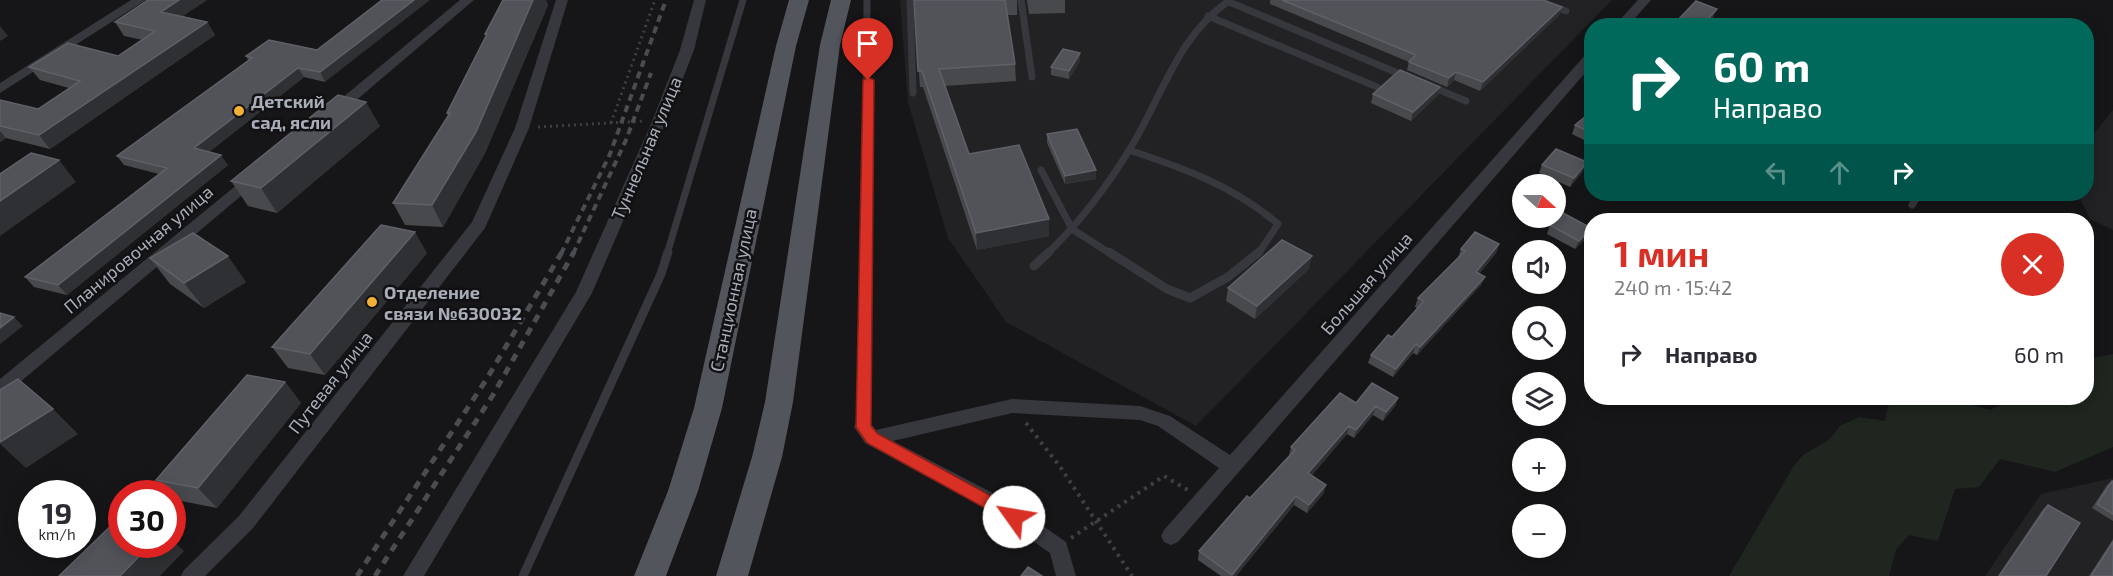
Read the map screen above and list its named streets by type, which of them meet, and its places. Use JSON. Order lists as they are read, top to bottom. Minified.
{"streets":{"main road":["Станционная улица"],"street":["Туннельная улица","Планировочная улица","Большая улица","Путевая улица"]},"places":["Детский сад, ясли","Отделение связи №630032"],"north":"right","page":{"turn":["60 m","Направо"],"map_buttons":["+","−"],"heading":["1 мин","240 m · 15:42"],"list":[{"name":"Направо","value":"60 m"}],"speed":"19 km/h","limit":"30"}}
